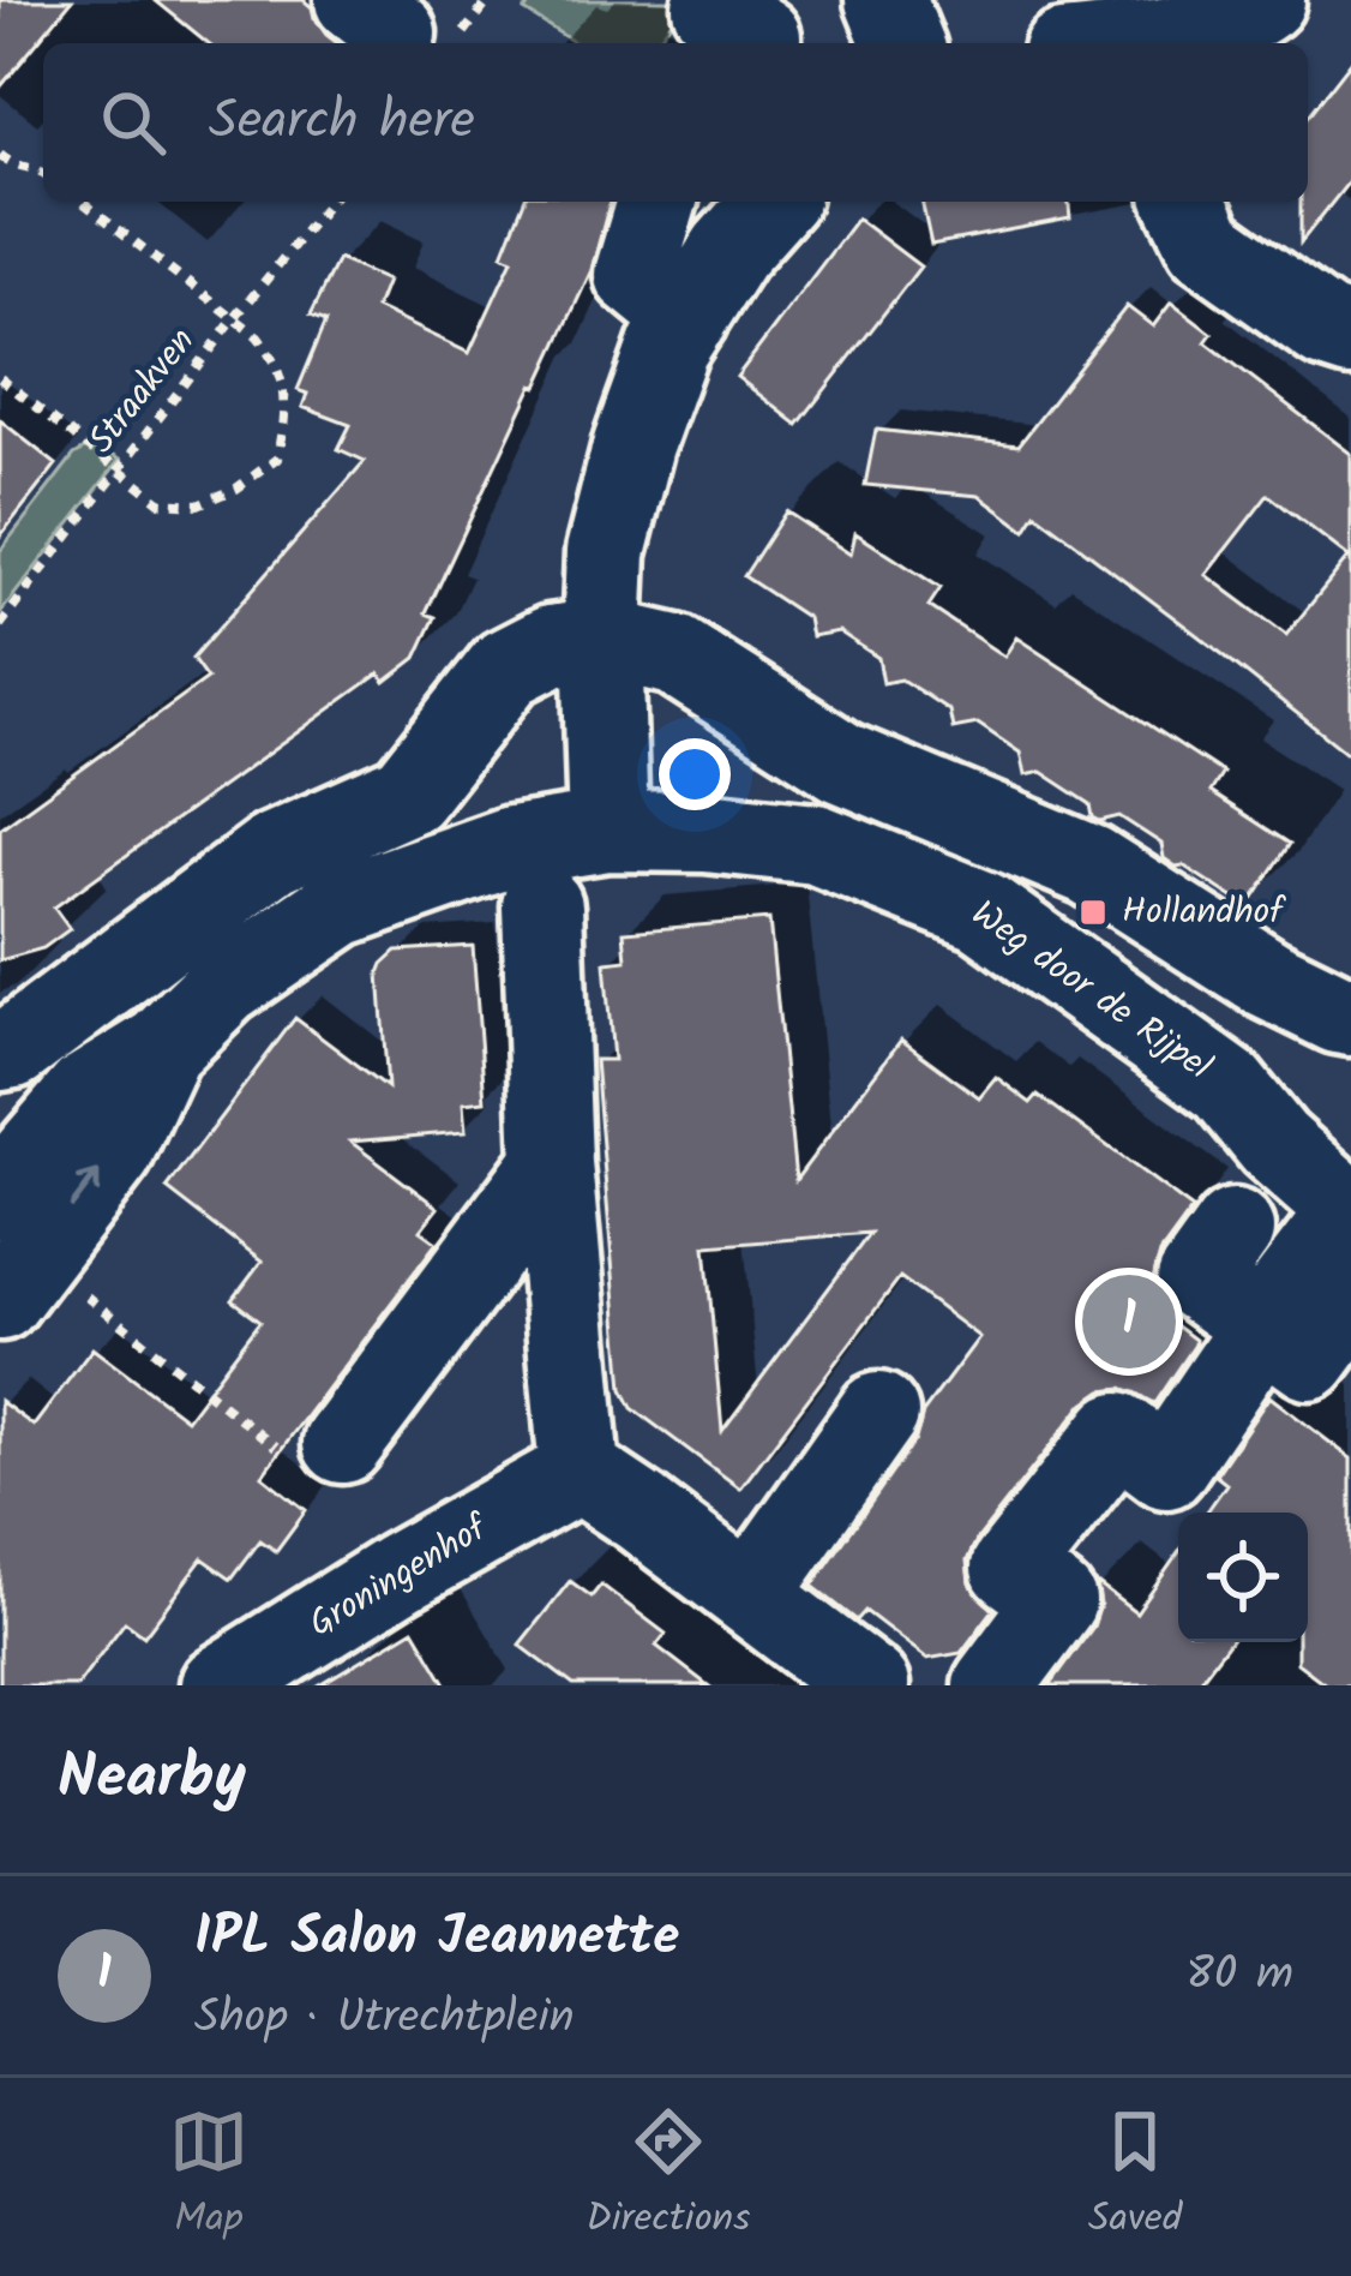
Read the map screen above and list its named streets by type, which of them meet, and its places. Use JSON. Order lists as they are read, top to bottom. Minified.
{"streets":{"street":["Weg door de Rijpel","Groningenhof"],"path":["Straakven"]},"places":{"transit":["Hollandhof"]},"page":{"search":"Search here","pins":"1","heading":"Nearby","list":[{"mark":"1","name":"IPL Salon Jeannette","note":"Shop · Utrechtplein","value":"80 m"}],"nav":["Map","Directions","Saved"]}}
